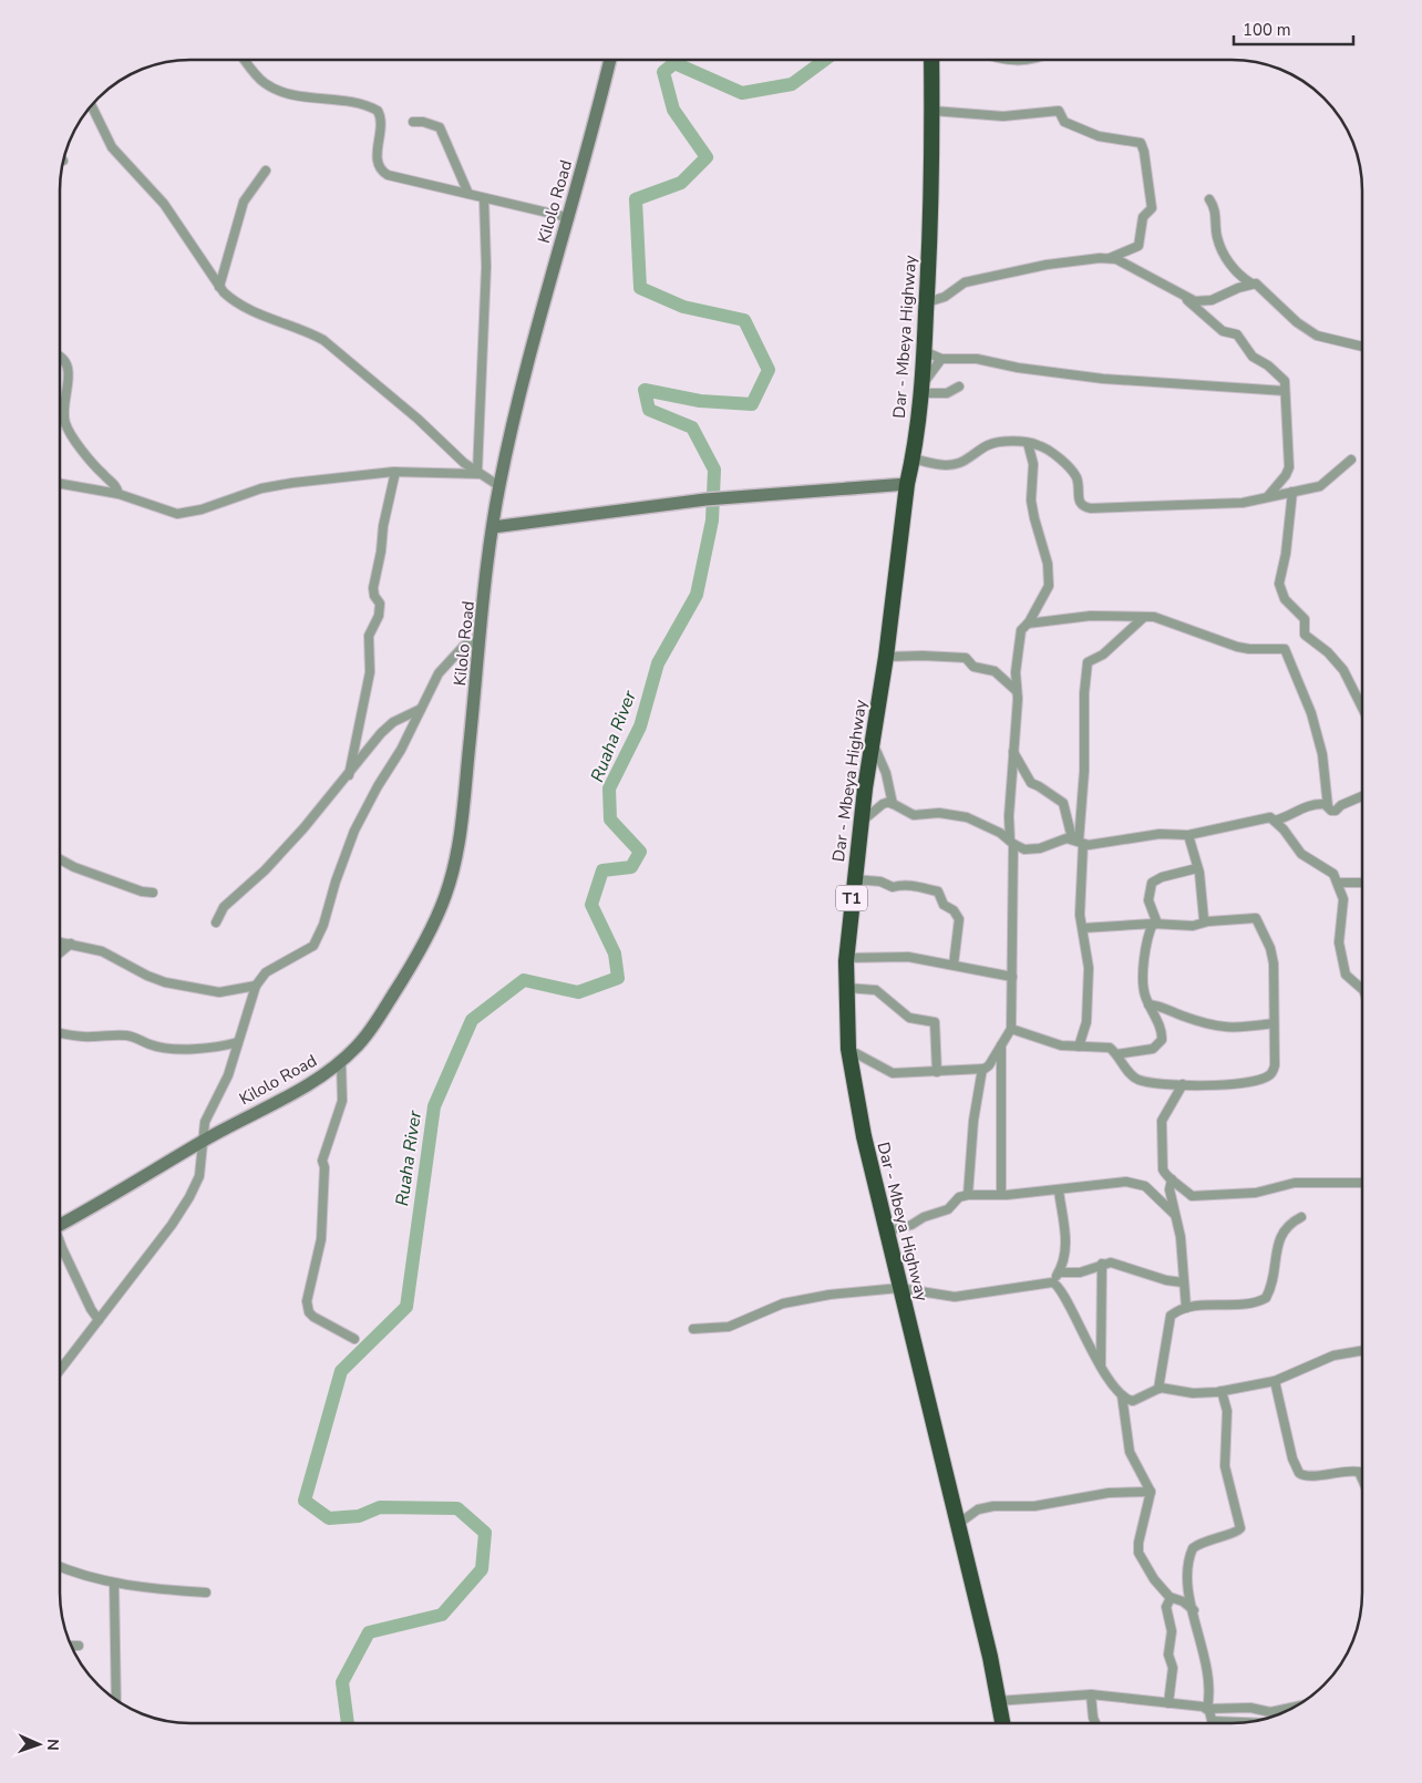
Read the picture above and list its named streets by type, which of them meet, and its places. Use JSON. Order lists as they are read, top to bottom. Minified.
{"streets":{"highway":["Dar - Mbeya Highway","T1"],"main road":["Kilolo Road"]},"water":["Ruaha River"],"scale_bar":"100 m","north":"right"}
